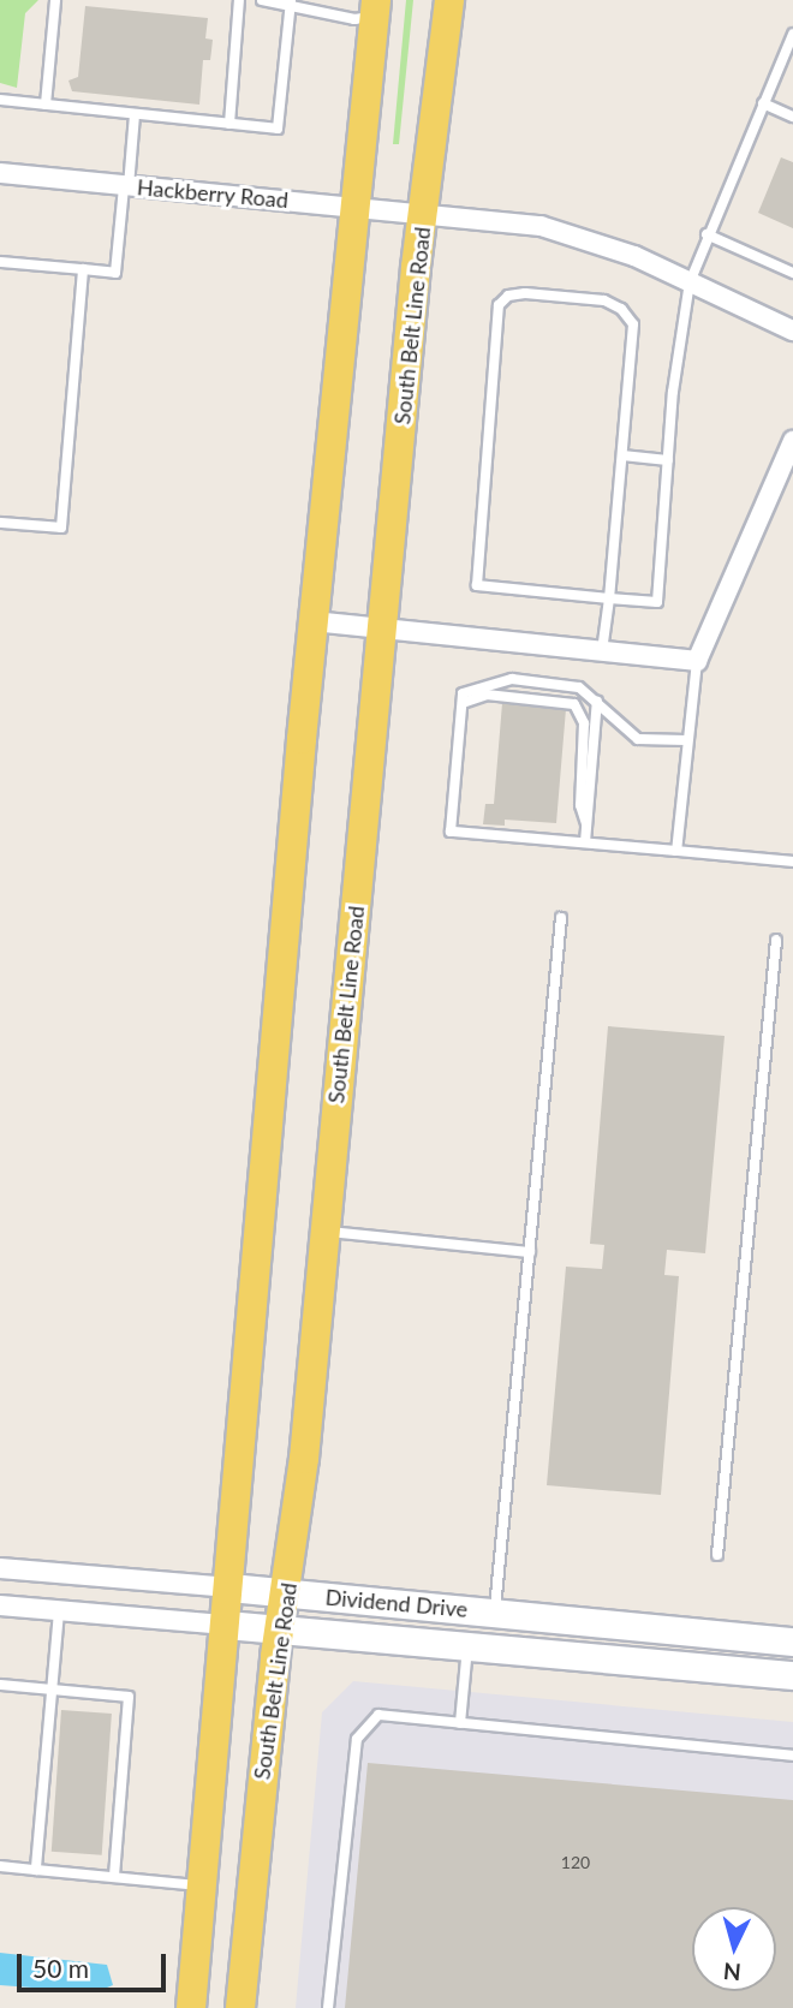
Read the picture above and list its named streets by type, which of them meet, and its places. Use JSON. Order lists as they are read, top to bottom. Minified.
{"streets":{"main road":["South Belt Line Road"],"street":["Hackberry Road","Dividend Drive"]},"crossings":[["Hackberry Road","South Belt Line Road"],["South Belt Line Road","Dividend Drive"]],"house_numbers":["120"],"scale_bar":"50 m","north":"bottom"}
